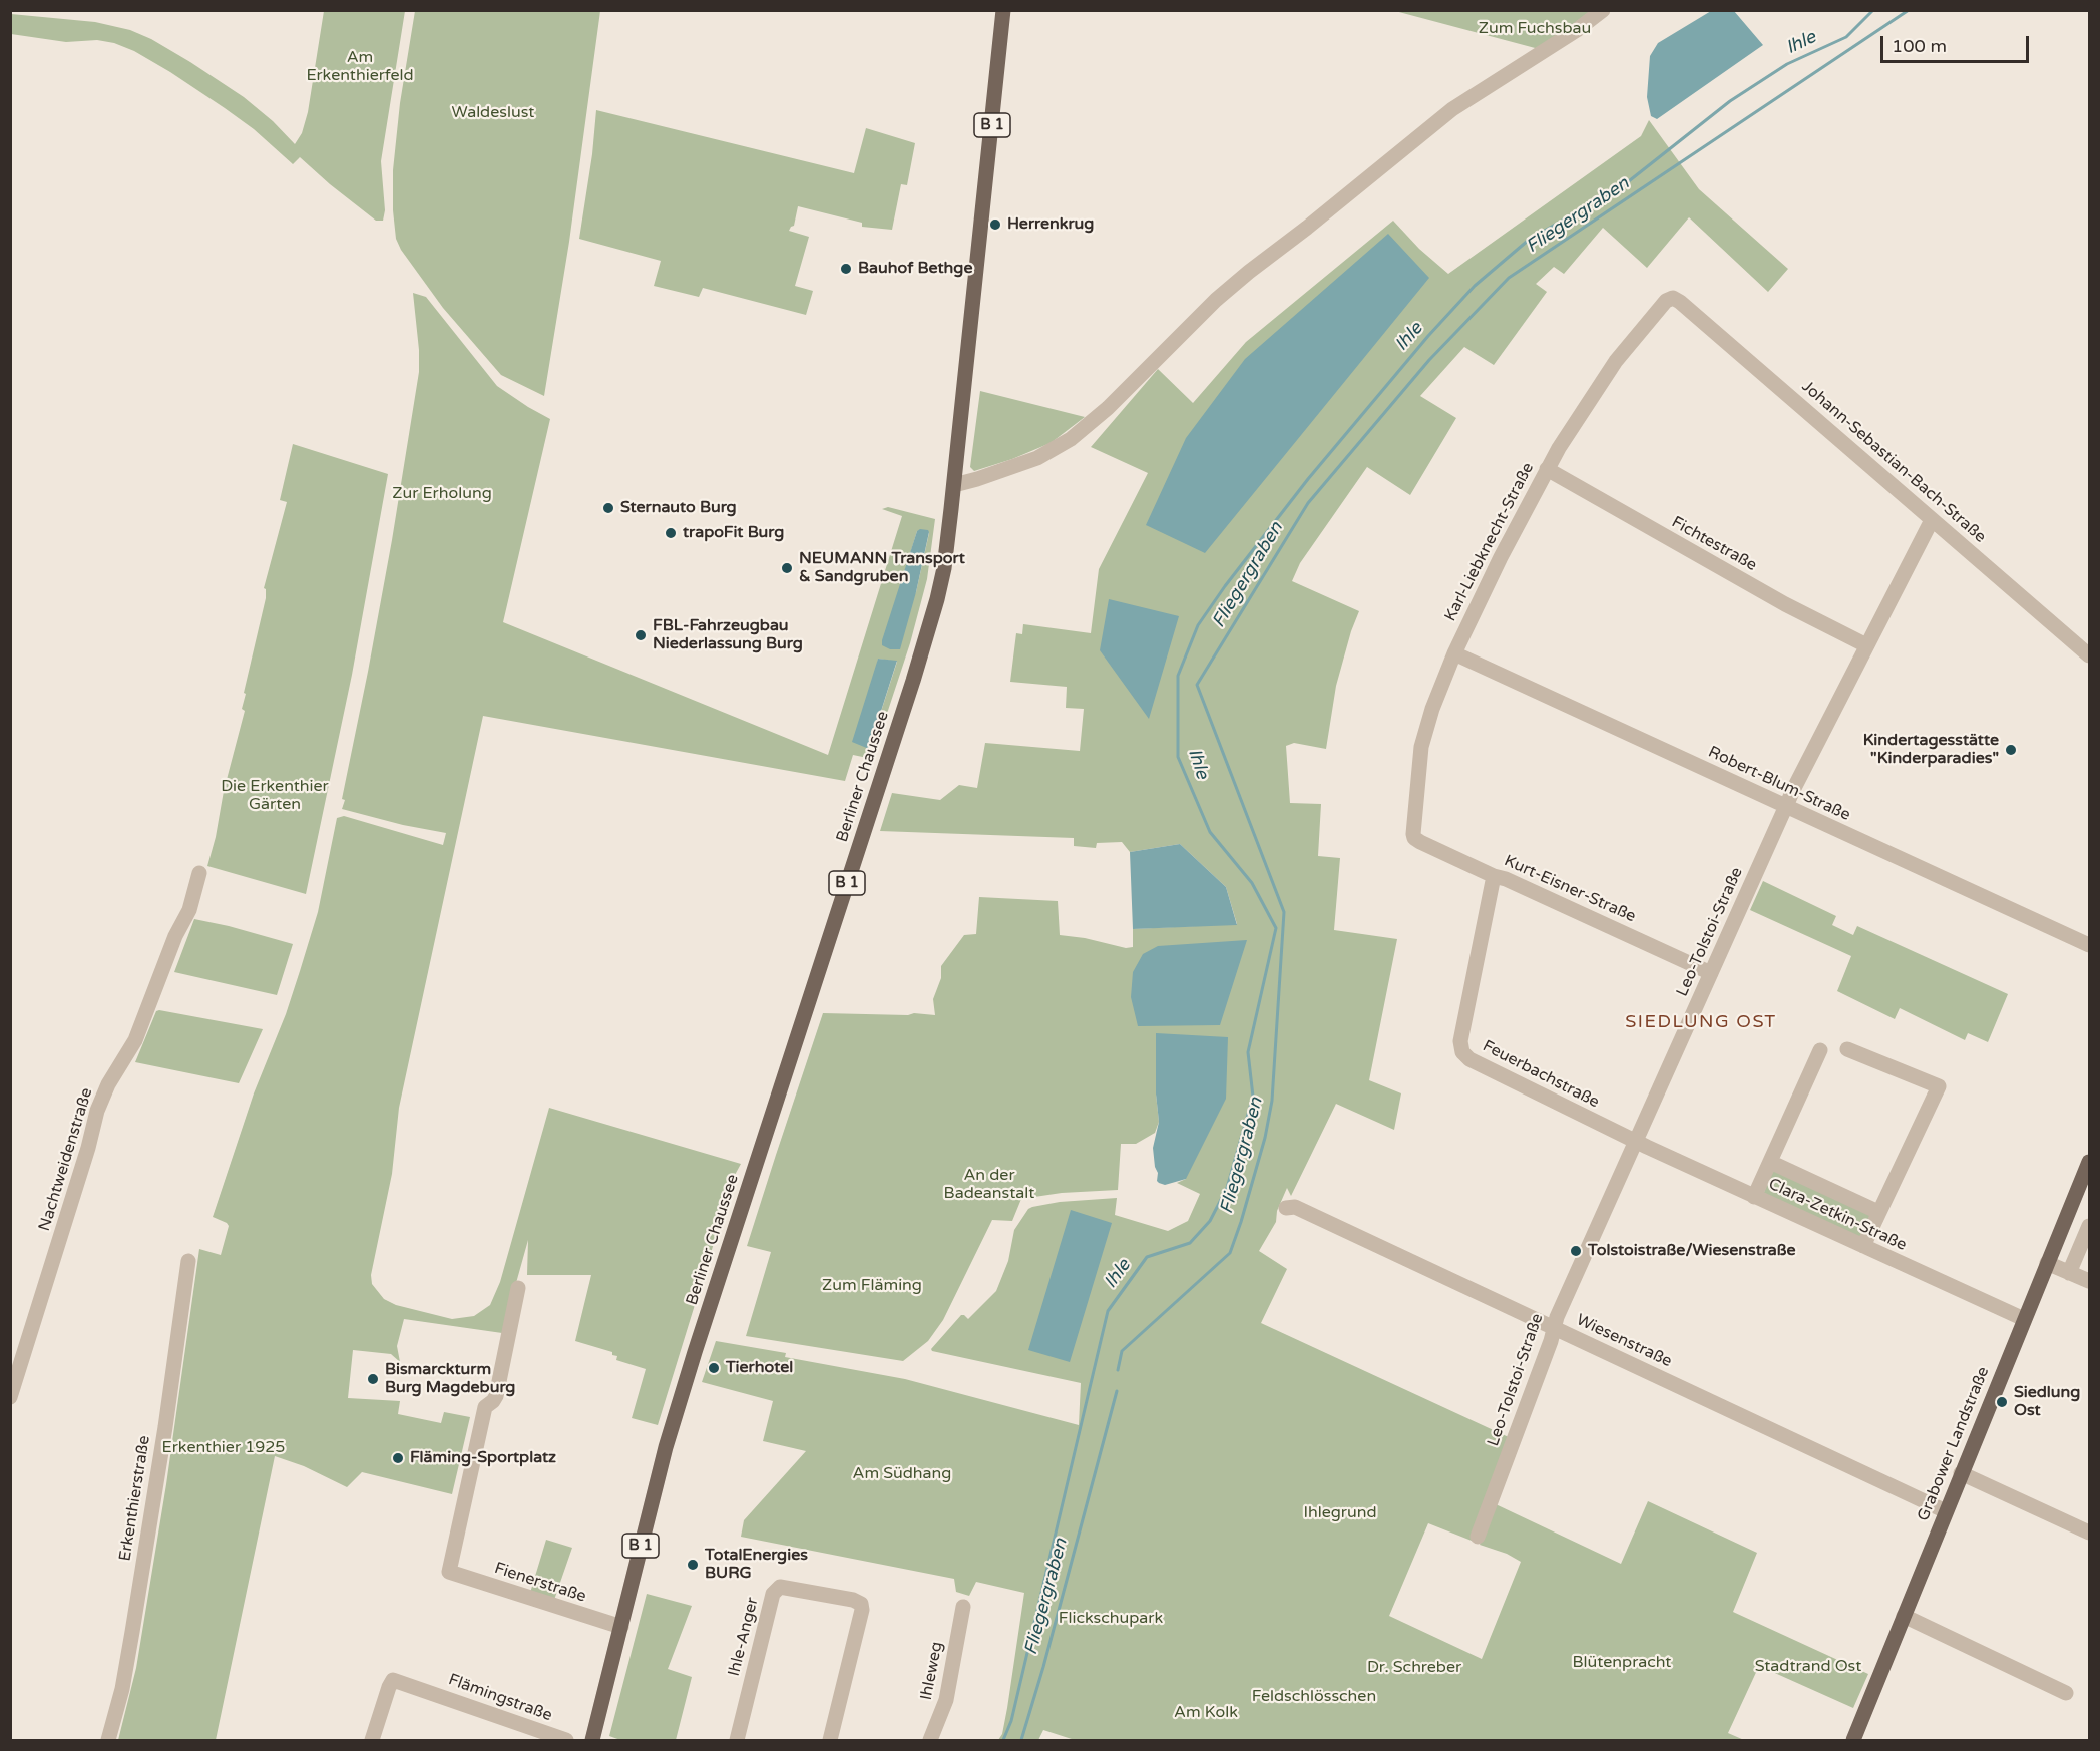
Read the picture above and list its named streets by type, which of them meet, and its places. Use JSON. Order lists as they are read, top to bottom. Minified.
{"streets":{"main road":["B 1","Berliner Chaussee","Grabower Landstraße"],"street":["Johann-Sebastian-Bach-Straße","Karl-Liebknecht-Straße","Fichtestraße","Robert-Blum-Straße","Kurt-Eisner-Straße","Leo-Tolstoi-Straße","Feuerbachstraße","Nachtweidenstraße","Clara-Zetkin-Straße","Wiesenstraße","Erkenthierstraße","Fienerstraße","Ihle-Anger","Ihleweg","Flämingstraße"]},"crossings":[["Johann-Sebastian-Bach-Straße","Karl-Liebknecht-Straße"],["Johann-Sebastian-Bach-Straße","Leo-Tolstoi-Straße"],["Karl-Liebknecht-Straße","Fichtestraße"],["Karl-Liebknecht-Straße","Robert-Blum-Straße"],["Karl-Liebknecht-Straße","Kurt-Eisner-Straße"],["Fichtestraße","Leo-Tolstoi-Straße"],["Berliner Chaussee","Fienerstraße"],["Robert-Blum-Straße","Leo-Tolstoi-Straße"],["Kurt-Eisner-Straße","Leo-Tolstoi-Straße"],["Kurt-Eisner-Straße","Feuerbachstraße"],["Leo-Tolstoi-Straße","Feuerbachstraße"],["Leo-Tolstoi-Straße","Clara-Zetkin-Straße"],["Leo-Tolstoi-Straße","Wiesenstraße"],["Feuerbachstraße","Clara-Zetkin-Straße"],["Clara-Zetkin-Straße","Grabower Landstraße"],["Wiesenstraße","Grabower Landstraße"]],"districts":["SIEDLUNG OST"],"water":["Ihle","Fliegergraben"],"parks":["Zum Fuchsbau","Am Erkenthierfeld","Waldeslust","Zur Erholung","Die Erkenthier Gärten","An der Badeanstalt","Zum Fläming","Erkenthier 1925","Am Südhang","Ihlegrund","Flickschupark","Blütenpracht","Stadtrand Ost","Dr. Schreber","Feldschlösschen","Am Kolk"],"places":["Herrenkrug","Bauhof Bethge","Sternauto Burg","trapoFit Burg","NEUMANN Transport & Sandgruben","FBL-Fahrzeugbau Niederlassung Burg","Kindertagesstätte \"Kinderparadies\"","Tolstoistraße/Wiesenstraße","Tierhotel","Bismarckturm Burg Magdeburg","Siedlung Ost","Fläming-Sportplatz","TotalEnergies BURG"],"scale_bar":"100 m"}
